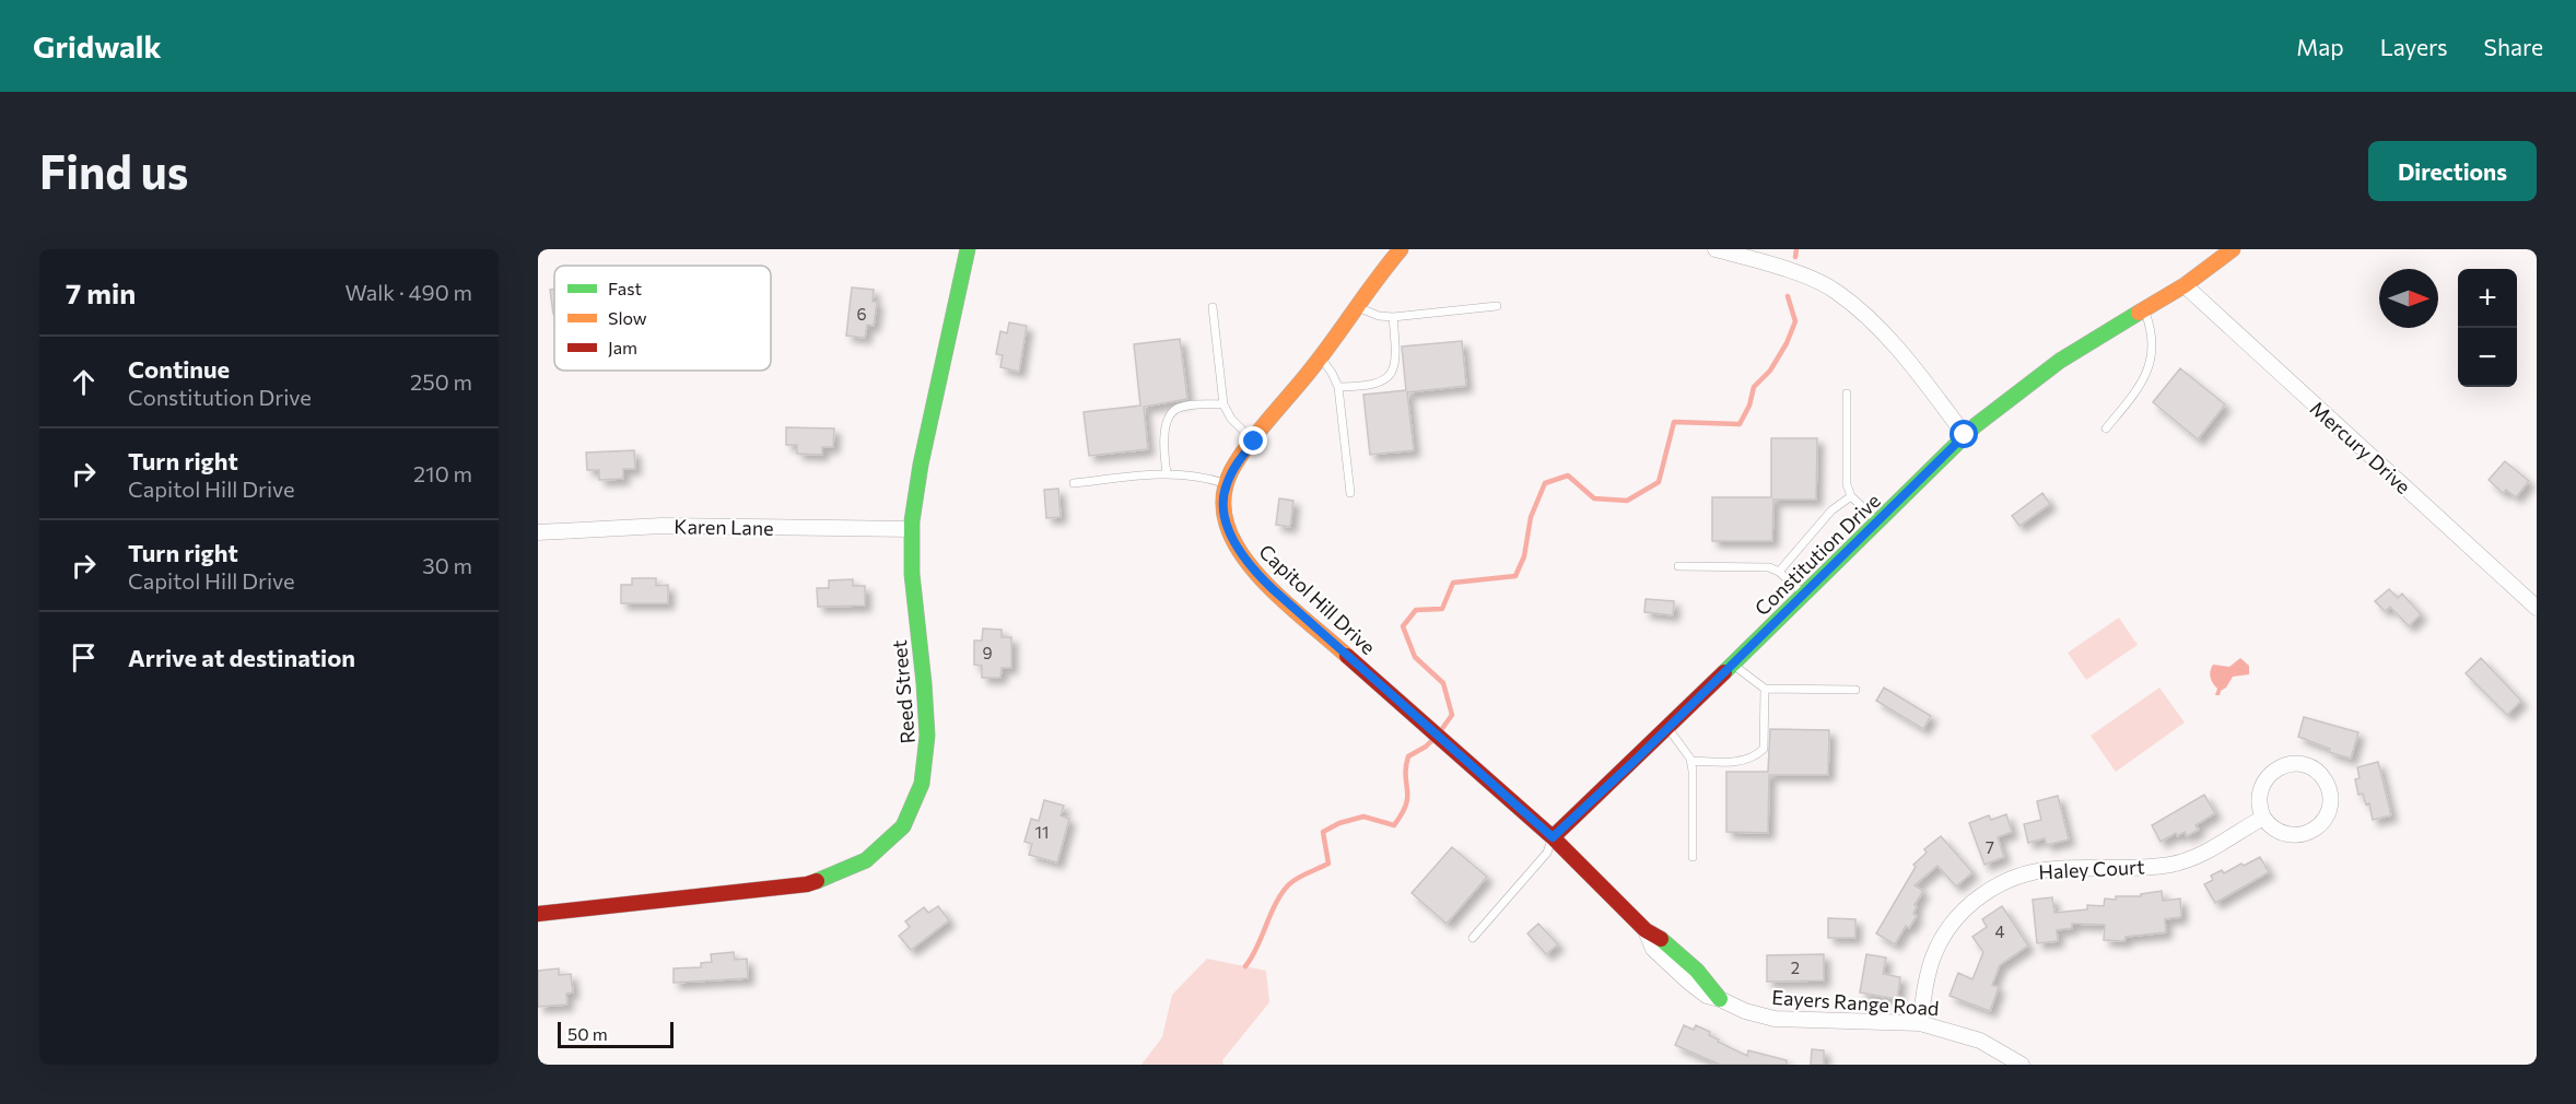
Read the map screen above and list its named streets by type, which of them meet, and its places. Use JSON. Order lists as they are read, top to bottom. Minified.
{"streets":{"street":["Mercury Drive","Karen Lane","Constitution Drive","Capitol Hill Drive","Reed Street","Haley Court","Eayers Range Road"]},"crossings":[["Mercury Drive","Constitution Drive"],["Karen Lane","Reed Street"],["Constitution Drive","Capitol Hill Drive"],["Constitution Drive","Eayers Range Road"],["Capitol Hill Drive","Eayers Range Road"],["Haley Court","Eayers Range Road"]],"house_numbers":["6","9","11","7","4","2"],"legend":["Fast","Slow","Jam"],"scale_bar":"50 m","north":"right","page":{"header":"Gridwalk","nav":["Map","Layers","Share"],"buttons":"Directions","title":"Find us","heading":["7 min","Walk · 490 m"],"map_buttons":["+","−"],"list":[["Continue","Constitution Drive","250 m"],["Turn right","Capitol Hill Drive","210 m"],["Turn right","Capitol Hill Drive","30 m"],"Arrive at destination"],"scale":"50 m"}}
